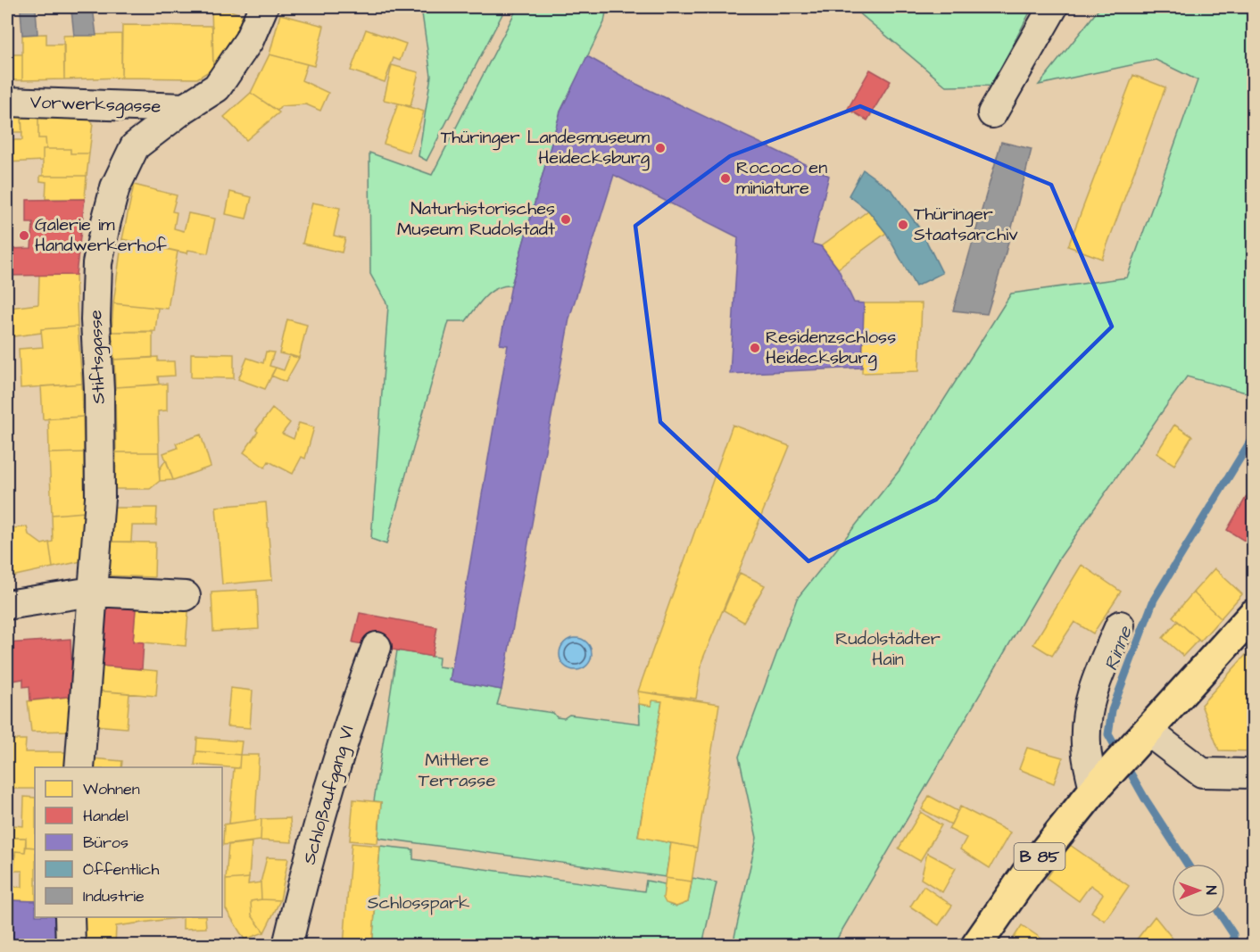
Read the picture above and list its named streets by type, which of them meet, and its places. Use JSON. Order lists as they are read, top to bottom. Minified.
{"streets":{"main road":["B 85"],"street":["Vorwerksgasse","Stiftsgasse","Schloßaufgang VI"]},"crossings":[["Vorwerksgasse","Stiftsgasse"]],"water":["Rinne"],"parks":["Rudolstädter Hain","Mittlere Terrasse","Schlosspark"],"places":["Thüringer Landesmuseum Heidecksburg","Rococo en miniature","Naturhistorisches Museum Rudolstadt","Thüringer Staatsarchiv","Galerie im Handwerkerhof","Residenzschloss Heidecksburg"],"legend":["Wohnen","Handel","Büros","Öffentlich","Industrie"],"north":"right"}
